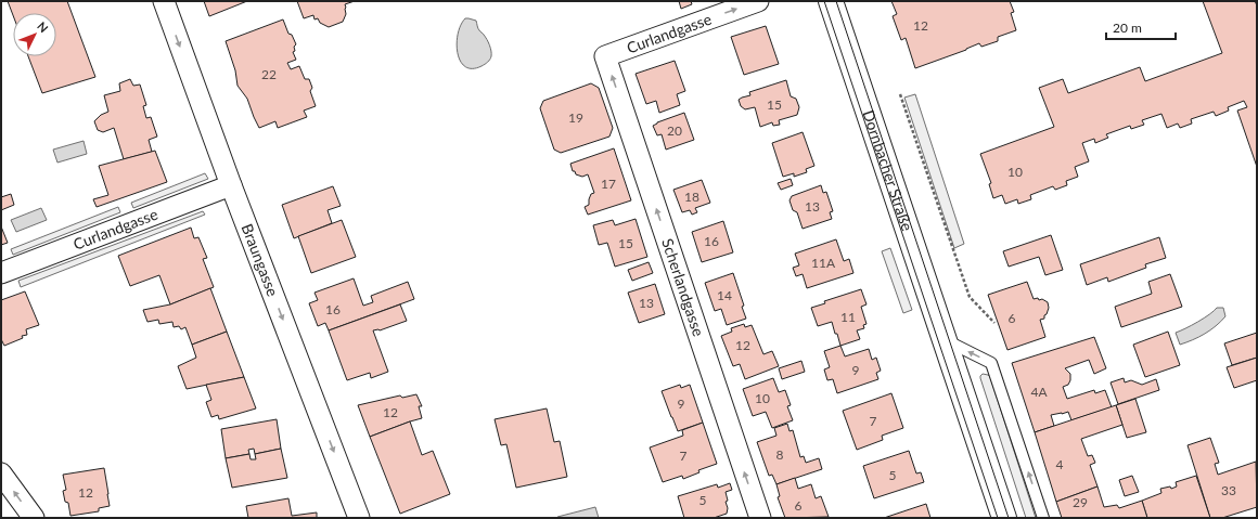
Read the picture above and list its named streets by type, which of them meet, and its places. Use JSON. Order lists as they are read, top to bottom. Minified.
{"streets":{"main road":["Dornbacher Straße"],"street":["Curlandgasse","Braungasse","Scherlandgasse"]},"crossings":[["Curlandgasse","Braungasse"],["Curlandgasse","Scherlandgasse"]],"one_way":["Curlandgasse","Braungasse","Scherlandgasse"],"house_numbers":["12","22","15","19","20","10","17","18","13","16","15","11A","14","13","16","11","6","12","9","4A","10","9","12","7","8","7","4","5","33","12","5","29","6"],"scale_bar":"20 m","north":"top right"}
